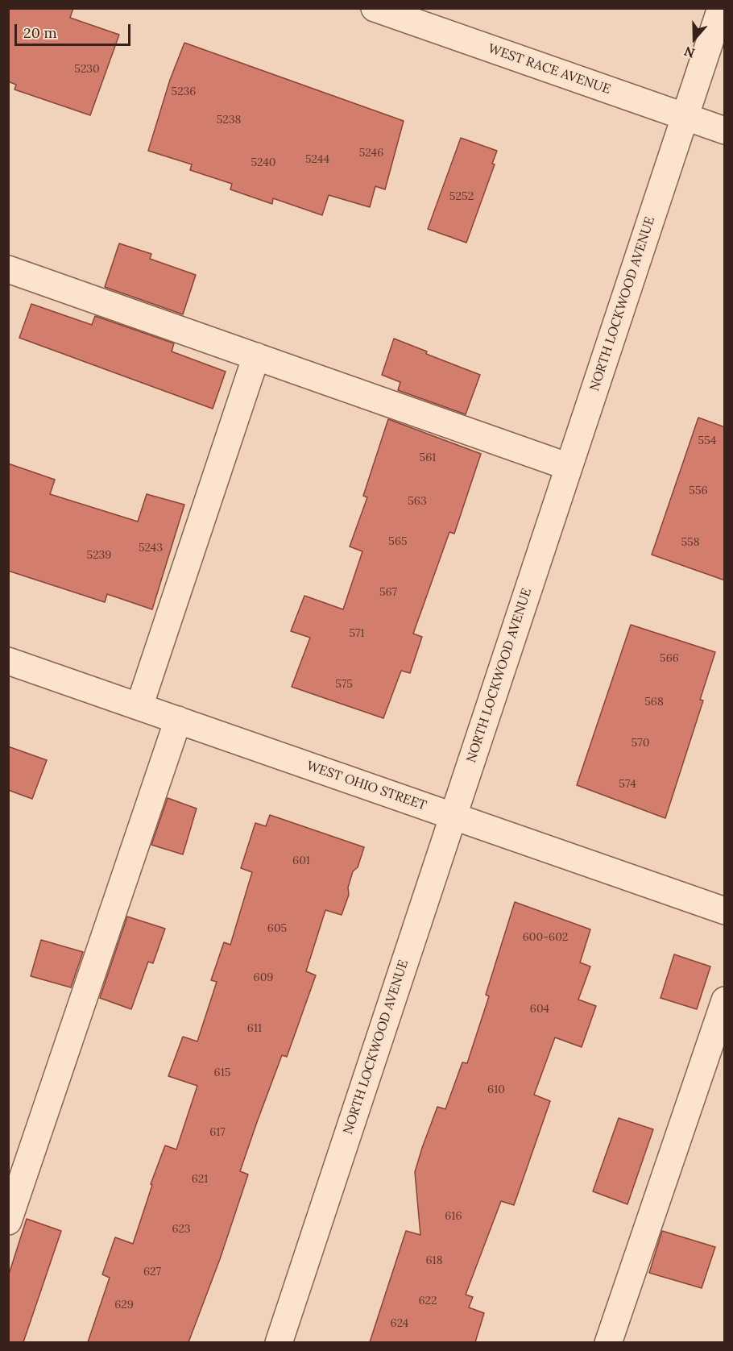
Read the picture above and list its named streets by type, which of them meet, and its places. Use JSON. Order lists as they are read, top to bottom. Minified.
{"streets":{"street":["WEST RACE AVENUE","NORTH LOCKWOOD AVENUE","WEST OHIO STREET"]},"crossings":[["WEST RACE AVENUE","NORTH LOCKWOOD AVENUE"],["NORTH LOCKWOOD AVENUE","WEST OHIO STREET"]],"house_numbers":["5230","5236","5238","5246","5244","5240","5252","554","561","556","563","565","558","5243","5239","567","571","566","575","568","570","574","601","605","600-602","609","604","611","615","610","617","621","616","623","618","627","622","629","624"],"scale_bar":"20 m","north":"bottom"}
